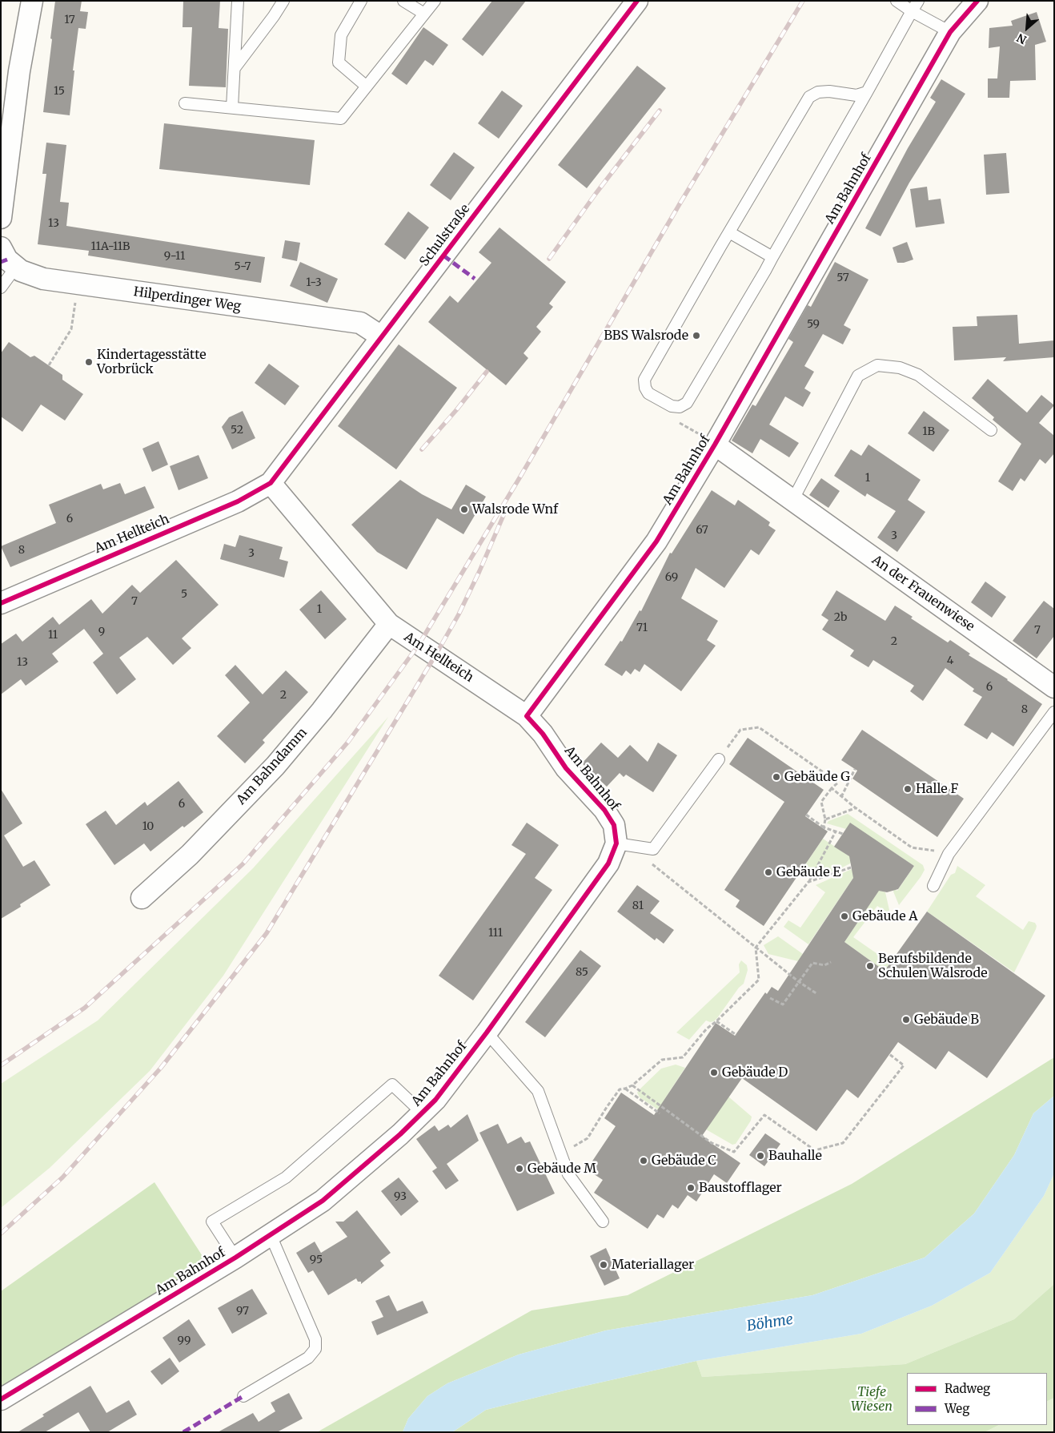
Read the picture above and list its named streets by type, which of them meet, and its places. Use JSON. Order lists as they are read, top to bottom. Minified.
{"streets":{"street":["Am Bahnhof","Schulstraße","Hilperdinger Weg","Am Hellteich","An der Frauenwiese","Am Bahndamm"]},"crossings":[["Am Bahnhof","Am Hellteich"],["Am Bahnhof","An der Frauenwiese"],["Schulstraße","Hilperdinger Weg"],["Schulstraße","Am Hellteich"],["Am Hellteich","Am Bahndamm"]],"water":["Böhme"],"parks":["Tiefe Wiesen"],"places":["BBS Walsrode","Kindertagesstätte Vorbrück","Walsrode Wnf","Gebäude G","Halle F","Gebäude E","Gebäude A","Berufsbildende Schulen Walsrode","Gebäude B","Gebäude D","Bauhalle","Gebäude C","Gebäude M","Baustofflager","Materiallager"],"house_numbers":["17","15","13","11A-11B","9-11","5-7","57","1-3","59","52","1B","1","6","67","3","8","3","69","5","7","1","2b","71","7","9","11","2","4","13","6","2","8","6","10","81","111","85","93","95","97","99"],"legend":["Radweg","Weg"],"north":"bottom left"}
